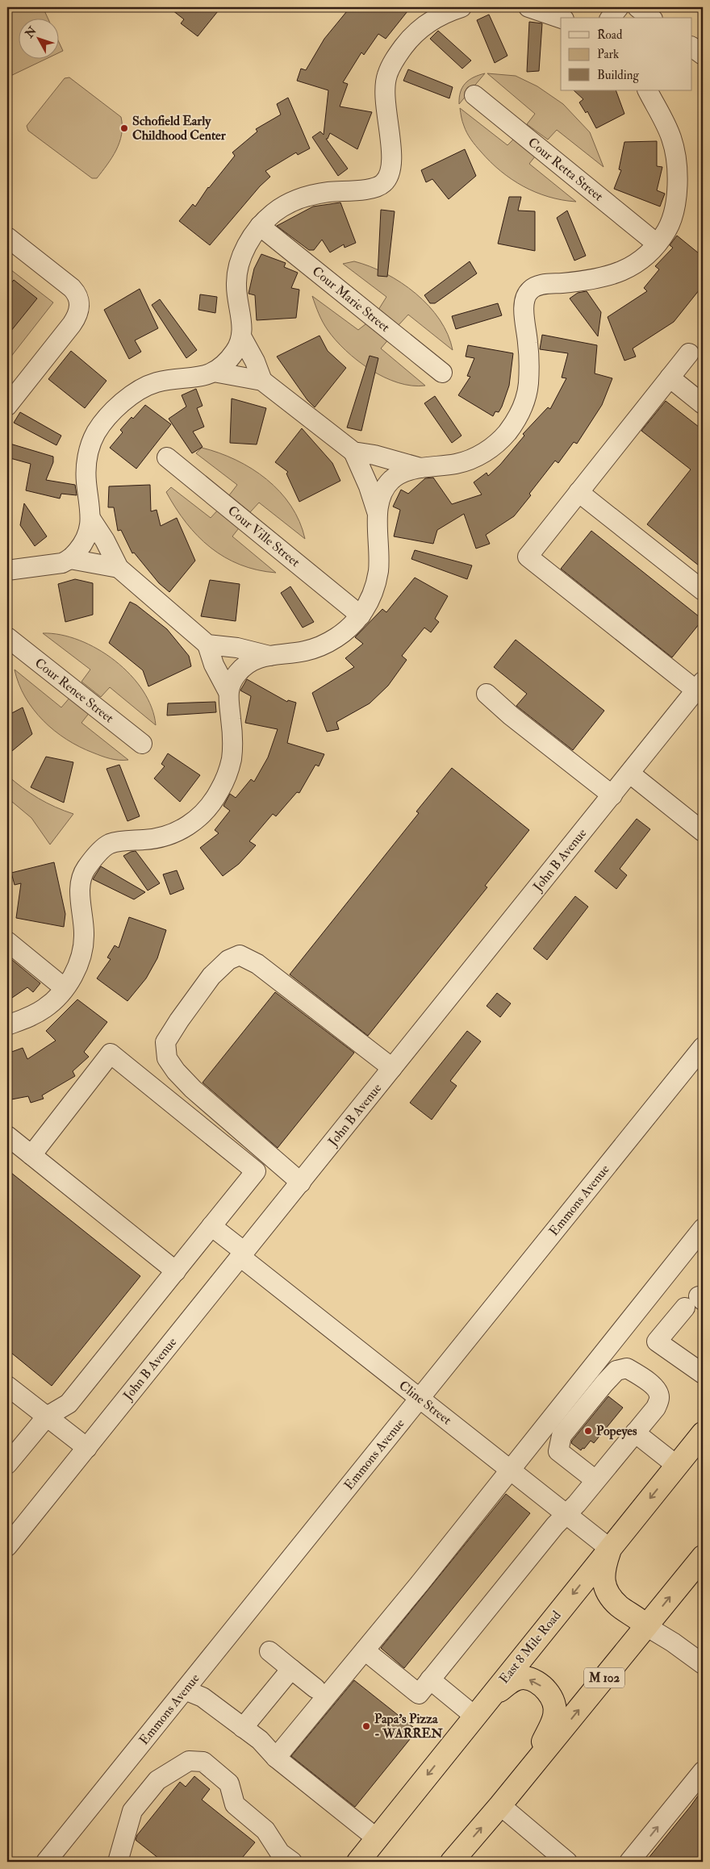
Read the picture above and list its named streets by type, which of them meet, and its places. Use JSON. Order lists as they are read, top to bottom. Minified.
{"streets":{"highway":["East 8 Mile Road","M 102"],"street":["Cour Retta Street","Cour Marie Street","Cour Ville Street","Cour Renee Street","John B Avenue","Emmons Avenue","Cline Street"]},"crossings":[["John B Avenue","Cline Street"],["Emmons Avenue","Cline Street"],["Cline Street","East 8 Mile Road"]],"places":["Schofield Early Childhood Center","Popeyes","Papa's Pizza - WARREN"],"legend":["Road","Park","Building"],"north":"top left"}
